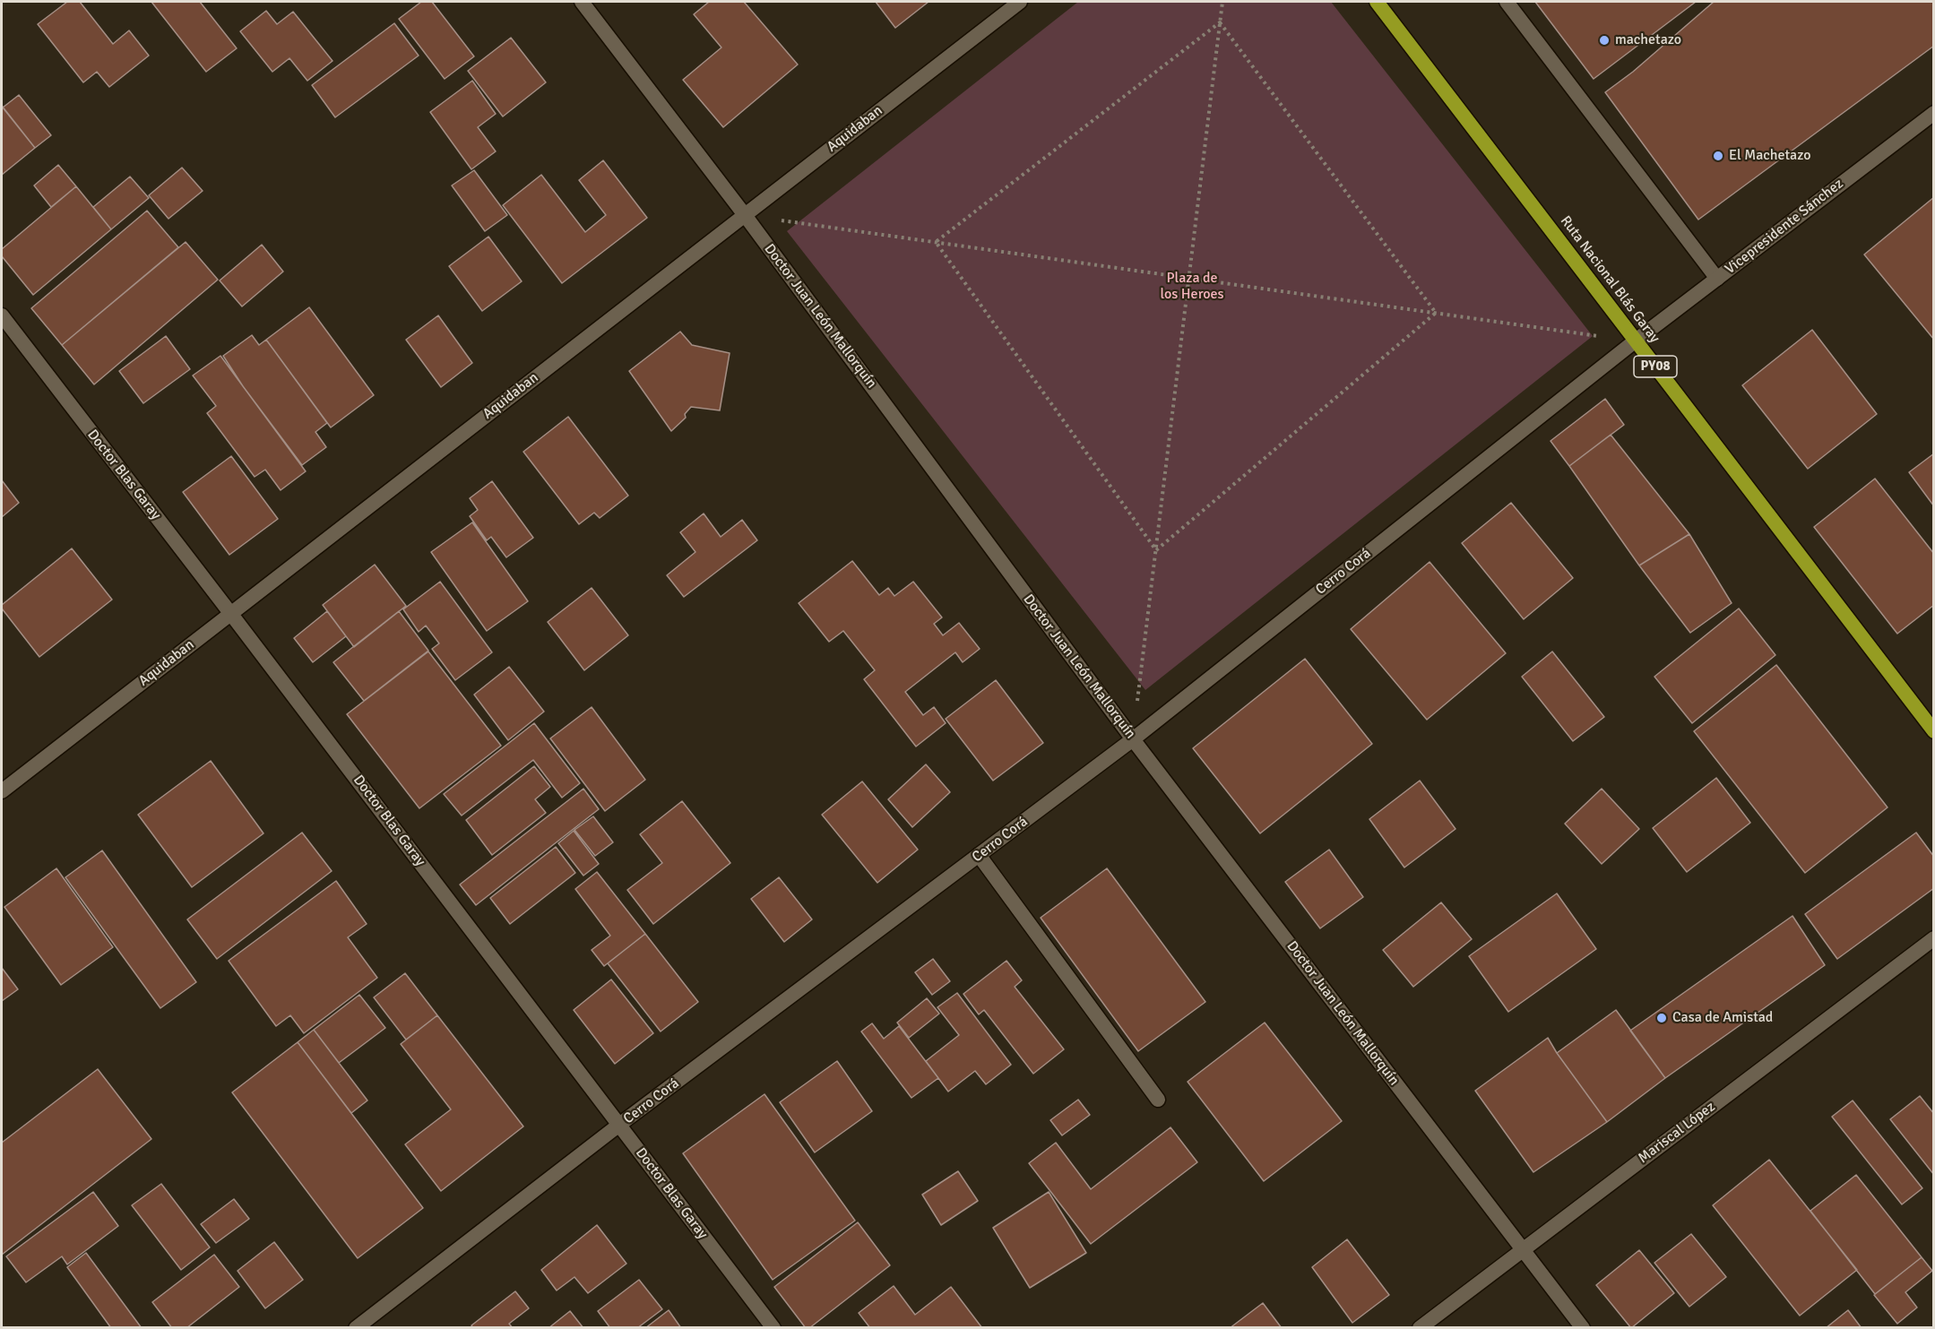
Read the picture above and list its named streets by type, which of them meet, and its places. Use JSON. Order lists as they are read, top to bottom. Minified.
{"streets":{"highway":["Ruta Nacional Blás Garay","PY08"],"street":["Aquidaban","Vicepresidente Sánchez","Doctor Juan León Mallorquín","Doctor Blas Garay","Cerro Corá","Mariscal López"]},"crossings":[["Aquidaban","Doctor Juan León Mallorquín"],["Aquidaban","Doctor Blas Garay"],["Vicepresidente Sánchez","Ruta Nacional Blás Garay"],["Vicepresidente Sánchez","Cerro Corá"],["Ruta Nacional Blás Garay","Cerro Corá"],["Doctor Juan León Mallorquín","Cerro Corá"],["Doctor Juan León Mallorquín","Mariscal López"],["Doctor Blas Garay","Cerro Corá"]],"parks":["Plaza de los Heroes"],"places":["machetazo","El Machetazo","Casa de Amistad"]}
